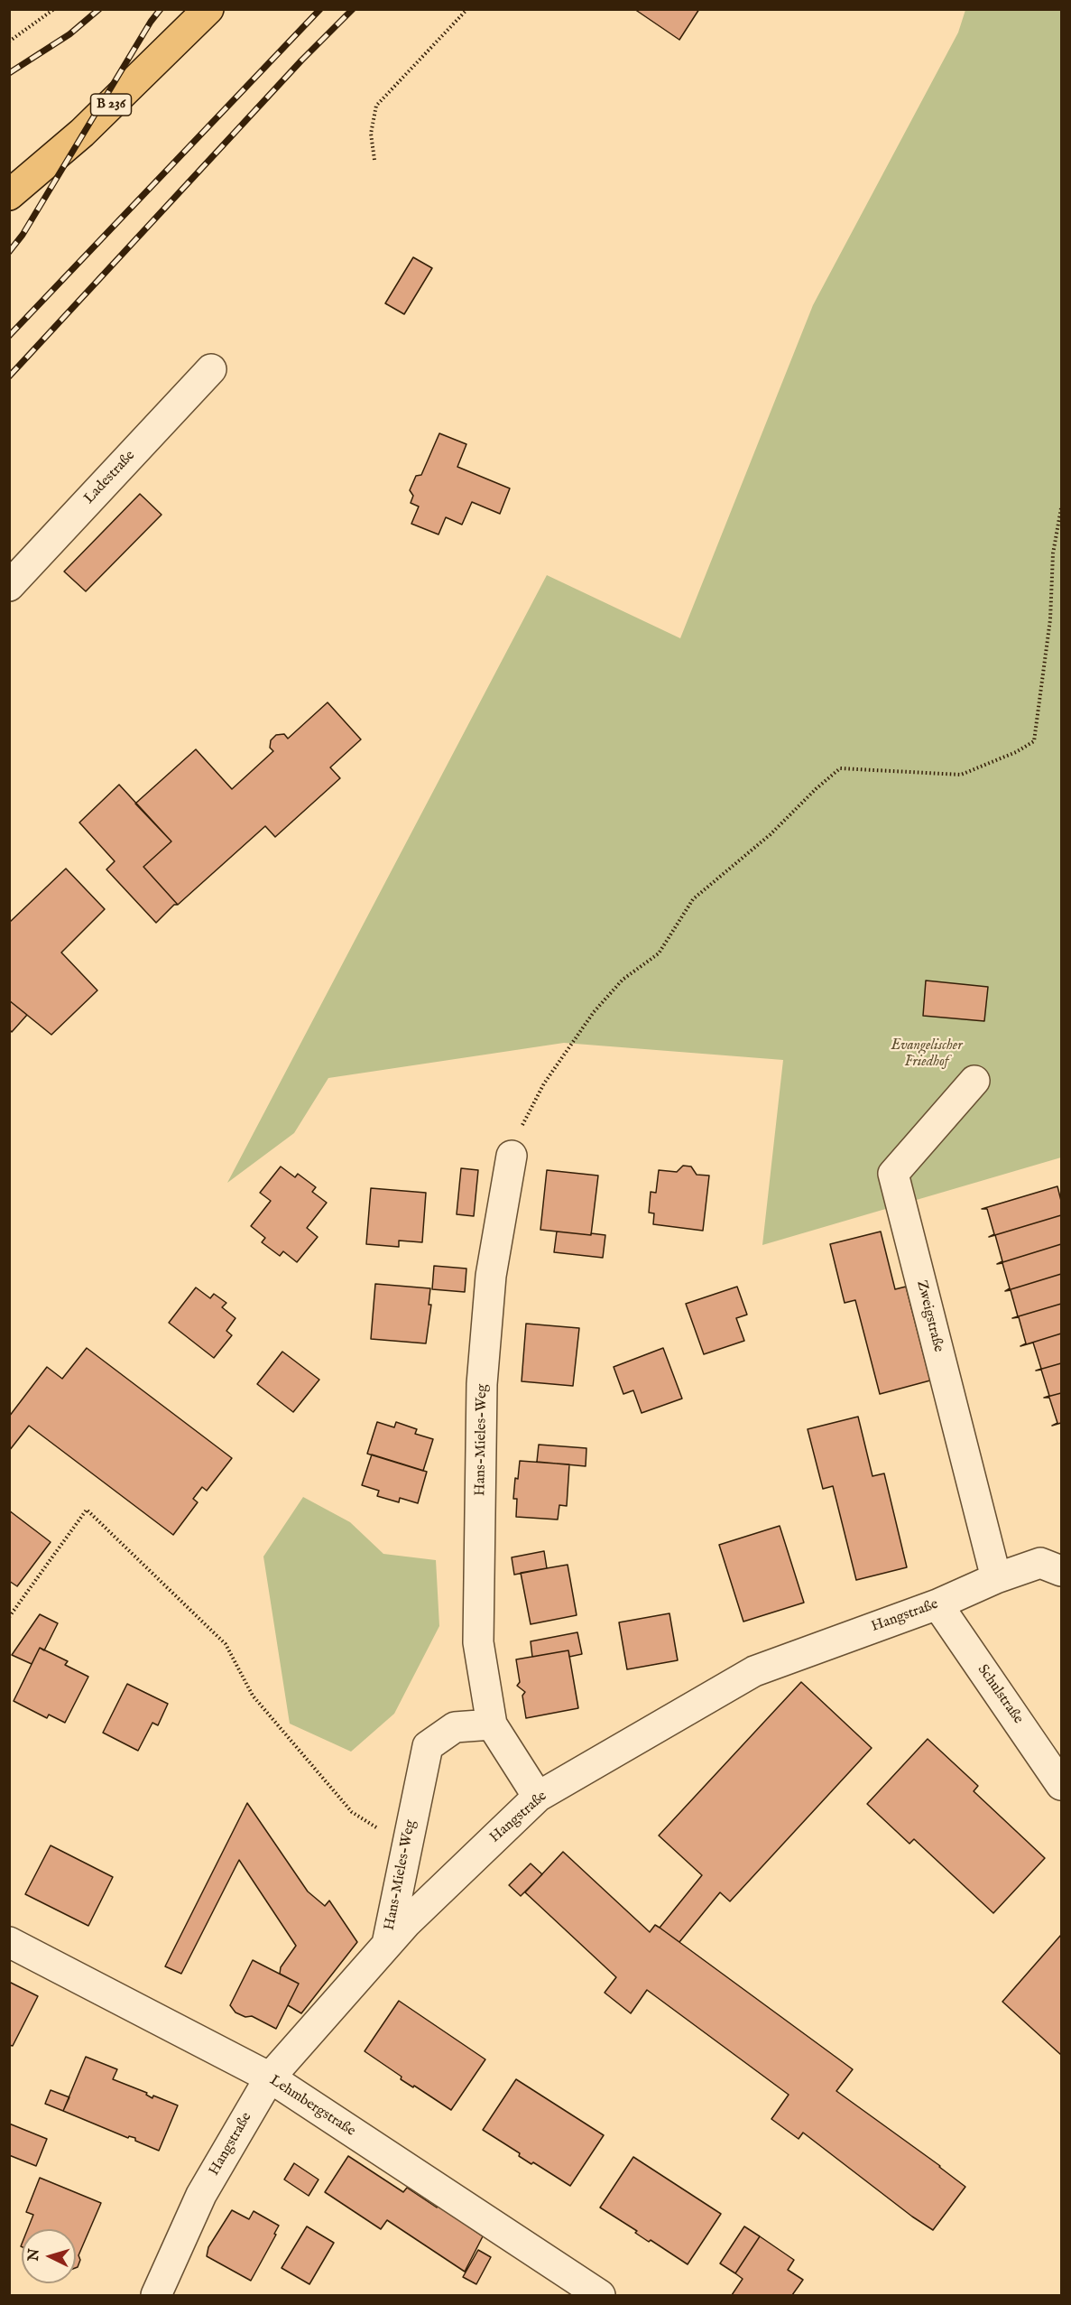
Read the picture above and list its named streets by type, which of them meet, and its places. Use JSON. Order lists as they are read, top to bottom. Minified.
{"streets":{"main road":["B 236"],"street":["Ladestraße","Zweigstraße","Hans-Mieles-Weg","Hangstraße","Schulstraße","Lehmbergstraße"]},"crossings":[["Zweigstraße","Hangstraße"],["Hans-Mieles-Weg","Hangstraße"],["Hangstraße","Schulstraße"],["Hangstraße","Lehmbergstraße"]],"parks":["Evangelischer Friedhof"],"north":"left"}
